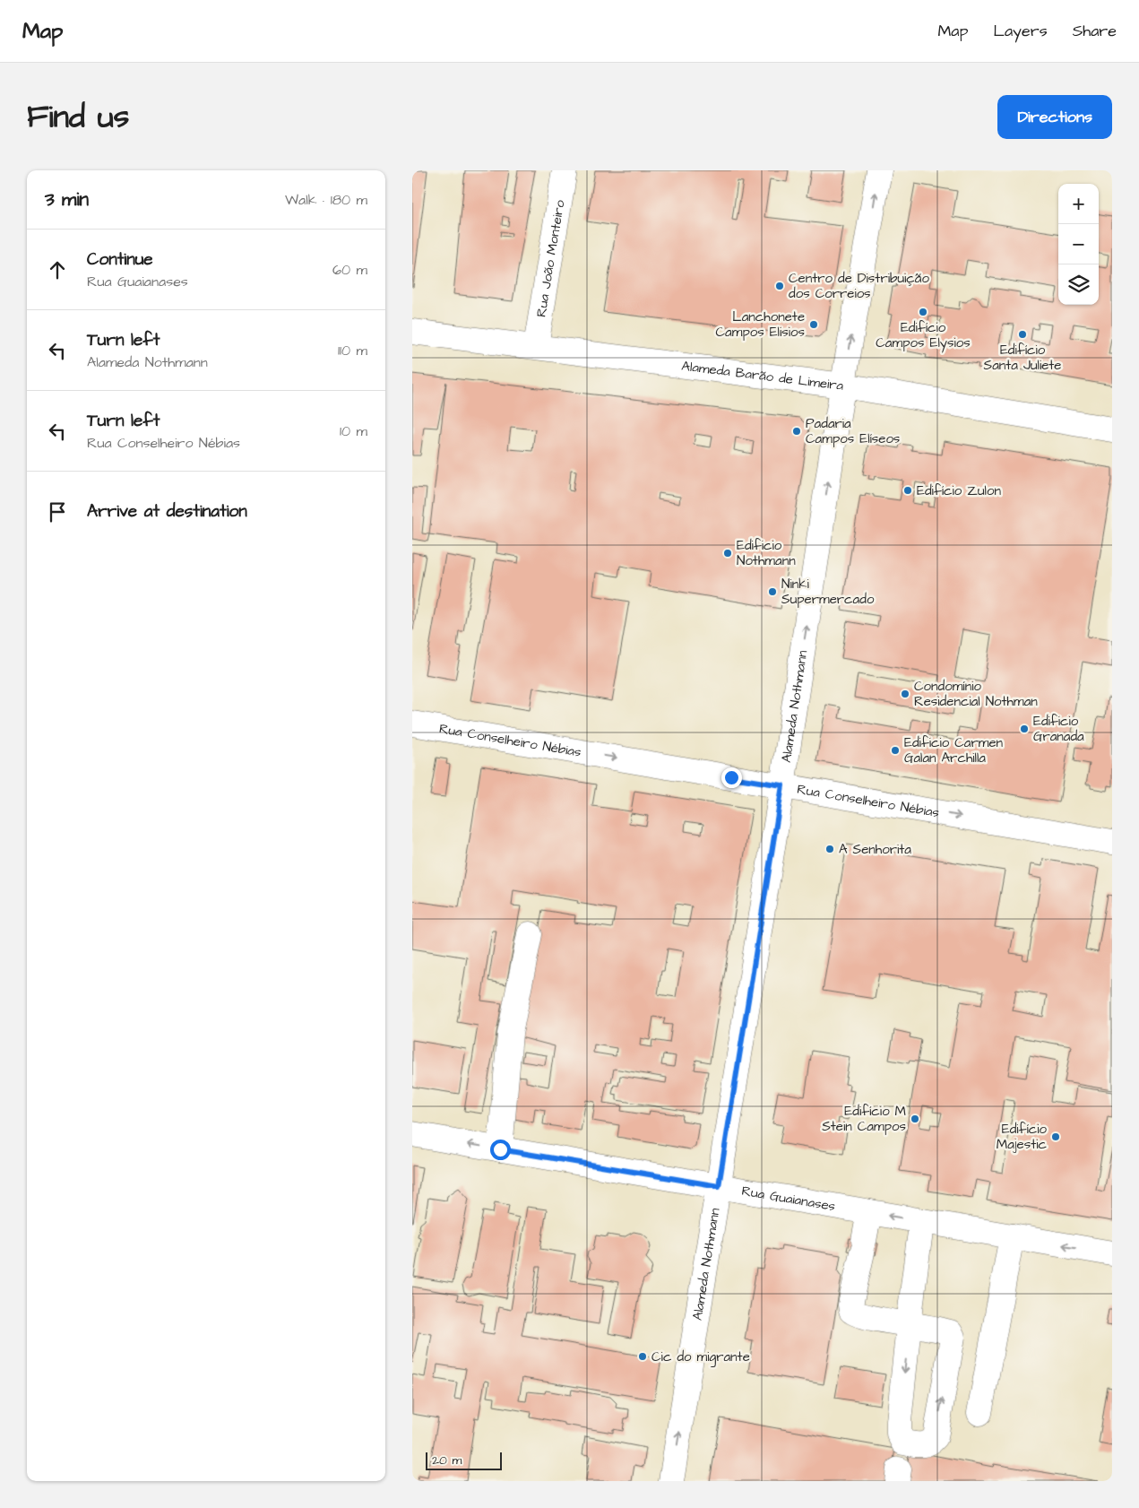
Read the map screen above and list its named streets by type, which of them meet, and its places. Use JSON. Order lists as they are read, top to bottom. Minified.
{"streets":{"street":["Rua João Monteiro","Alameda Barão de Limeira","Alameda Nothmann","Rua Conselheiro Nébias","Rua Guaianases"]},"crossings":[["Rua João Monteiro","Alameda Barão de Limeira"],["Alameda Barão de Limeira","Alameda Nothmann"],["Alameda Nothmann","Rua Conselheiro Nébias"],["Alameda Nothmann","Rua Guaianases"]],"one_way":["Alameda Nothmann","Rua Conselheiro Nébias"],"places":["Centro de Distribuição dos Correios","Edifício Campos Elysios","Lanchonete Campos Elisios","Edifício Santa Juliete","Padaria Campos Elíseos","Edifício Zulon","Edificio Nothmann","Ninki Supermercado","Condomínio Residencial Nothman","Edificio Granada","Edificio Carmen Galan Archilla","A Senhorita","Edifício M Stein Campos","Edifício Majestic","Cic do migrante"],"scale_bar":"20 m","page":{"header":"Map","nav":["Map","Layers","Share"],"title":"Find us","buttons":"Directions","heading":["3 min","Walk · 180 m"],"map_buttons":["+","−"],"list":[["Continue","Rua Guaianases","60 m"],["Turn left","Alameda Nothmann","110 m"],["Turn left","Rua Conselheiro Nébias","10 m"],"Arrive at destination"],"scale":"20 m"}}
